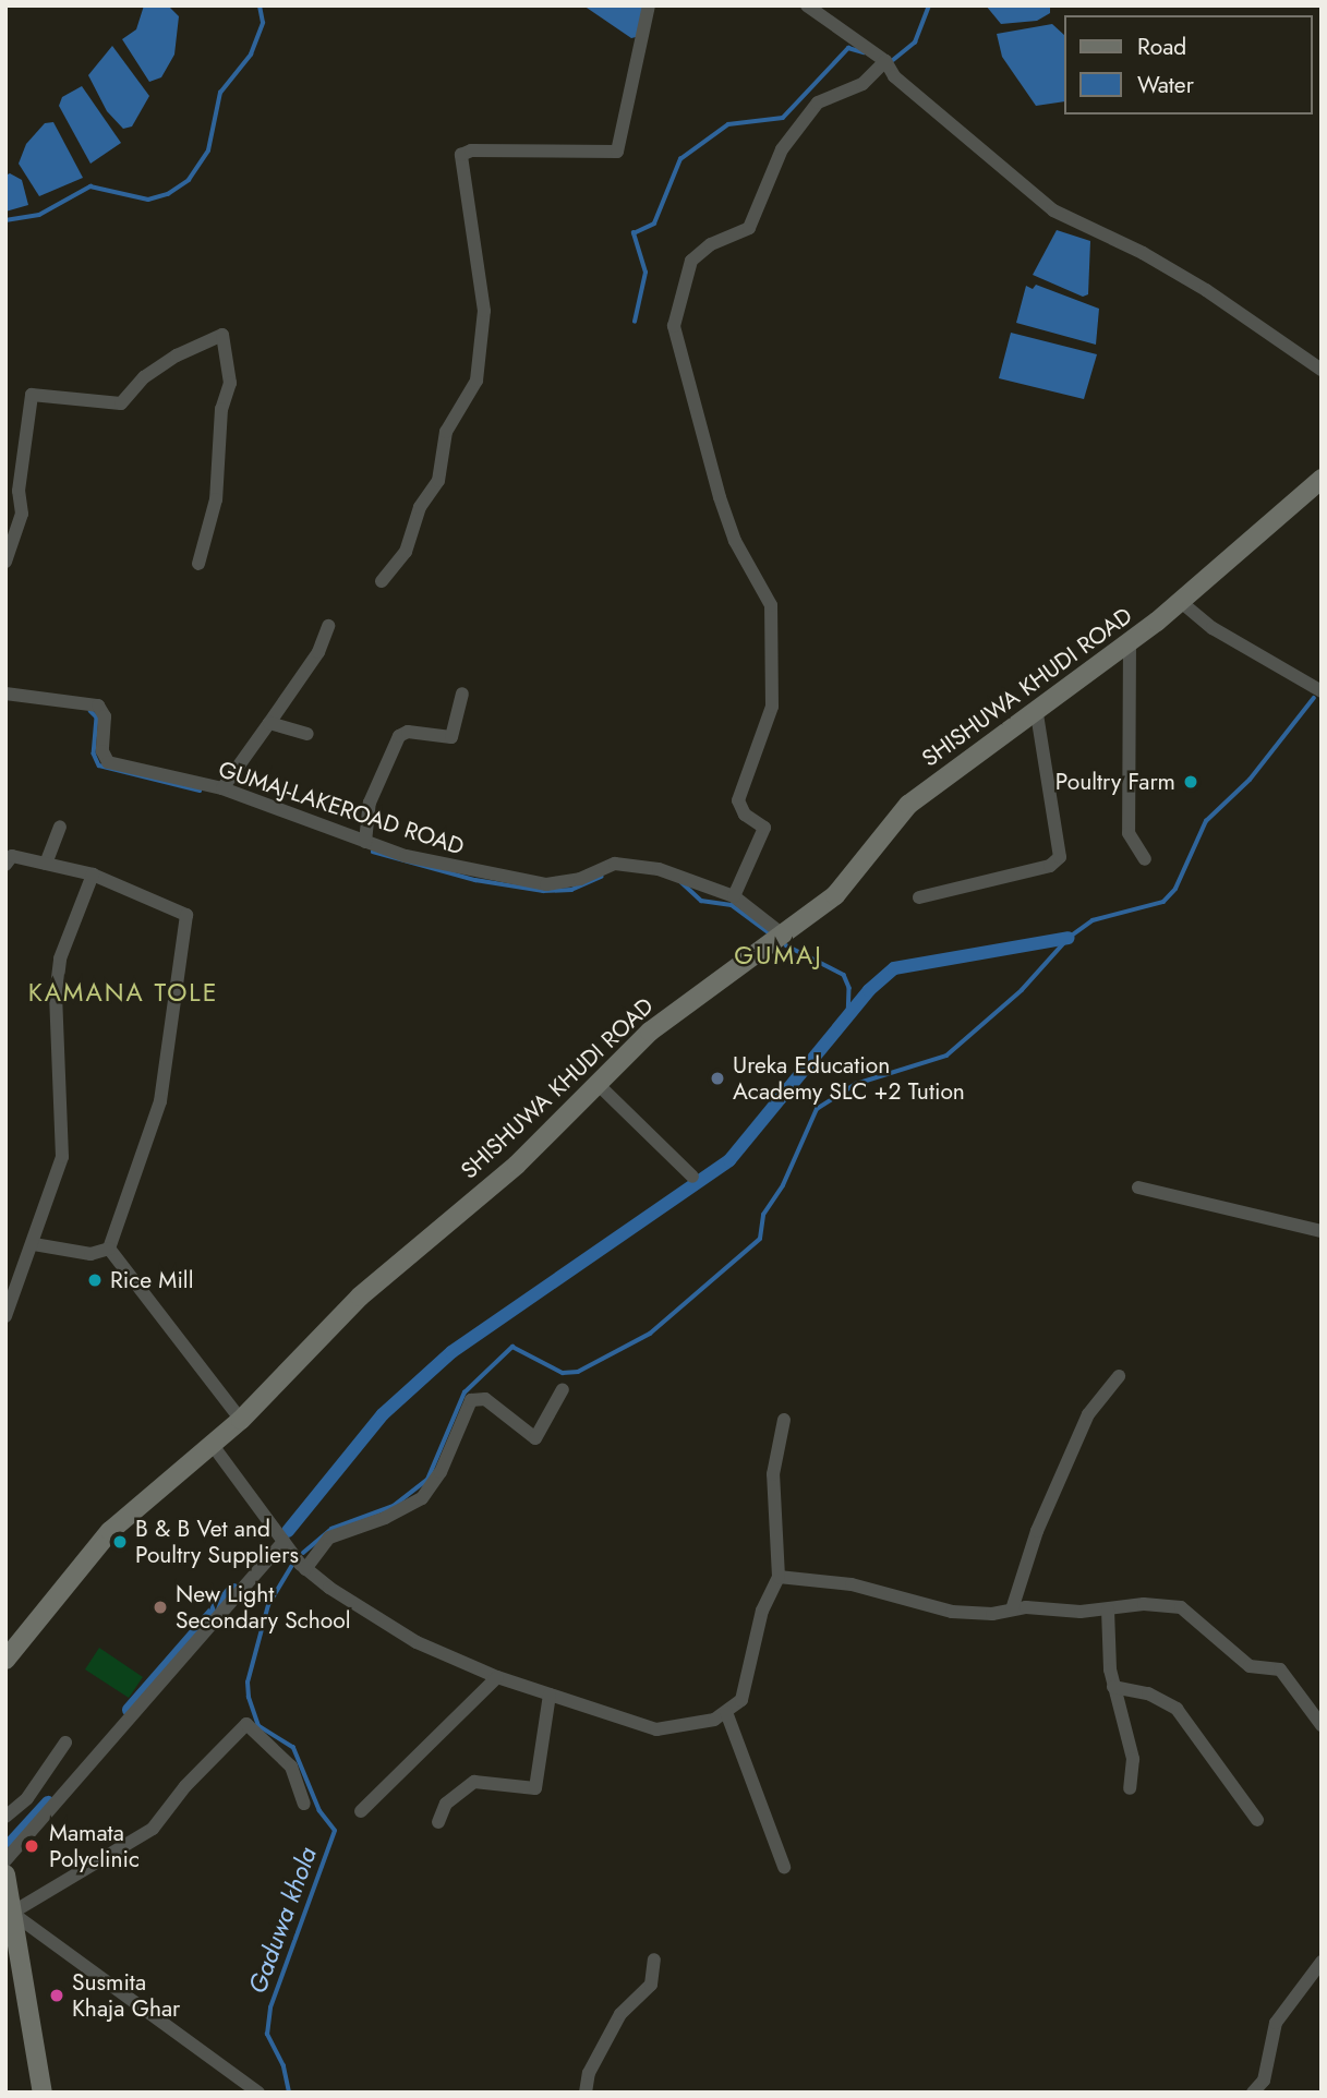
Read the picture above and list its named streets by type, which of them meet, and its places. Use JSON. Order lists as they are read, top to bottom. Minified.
{"streets":{"main road":["SHISHUWA KHUDI ROAD"],"street":["GUMAJ-LAKEROAD ROAD"]},"crossings":[["SHISHUWA KHUDI ROAD","GUMAJ-LAKEROAD ROAD"]],"districts":["GUMAJ","KAMANA TOLE"],"water":["Gaduwa khola"],"places":["Poultry Farm","Ureka Education Academy SLC +2 Tution","Rice Mill","B & B Vet and Poultry Suppliers","New Light Secondary School","Mamata Polyclinic","Susmita Khaja Ghar"],"legend":["Road","Water"]}
